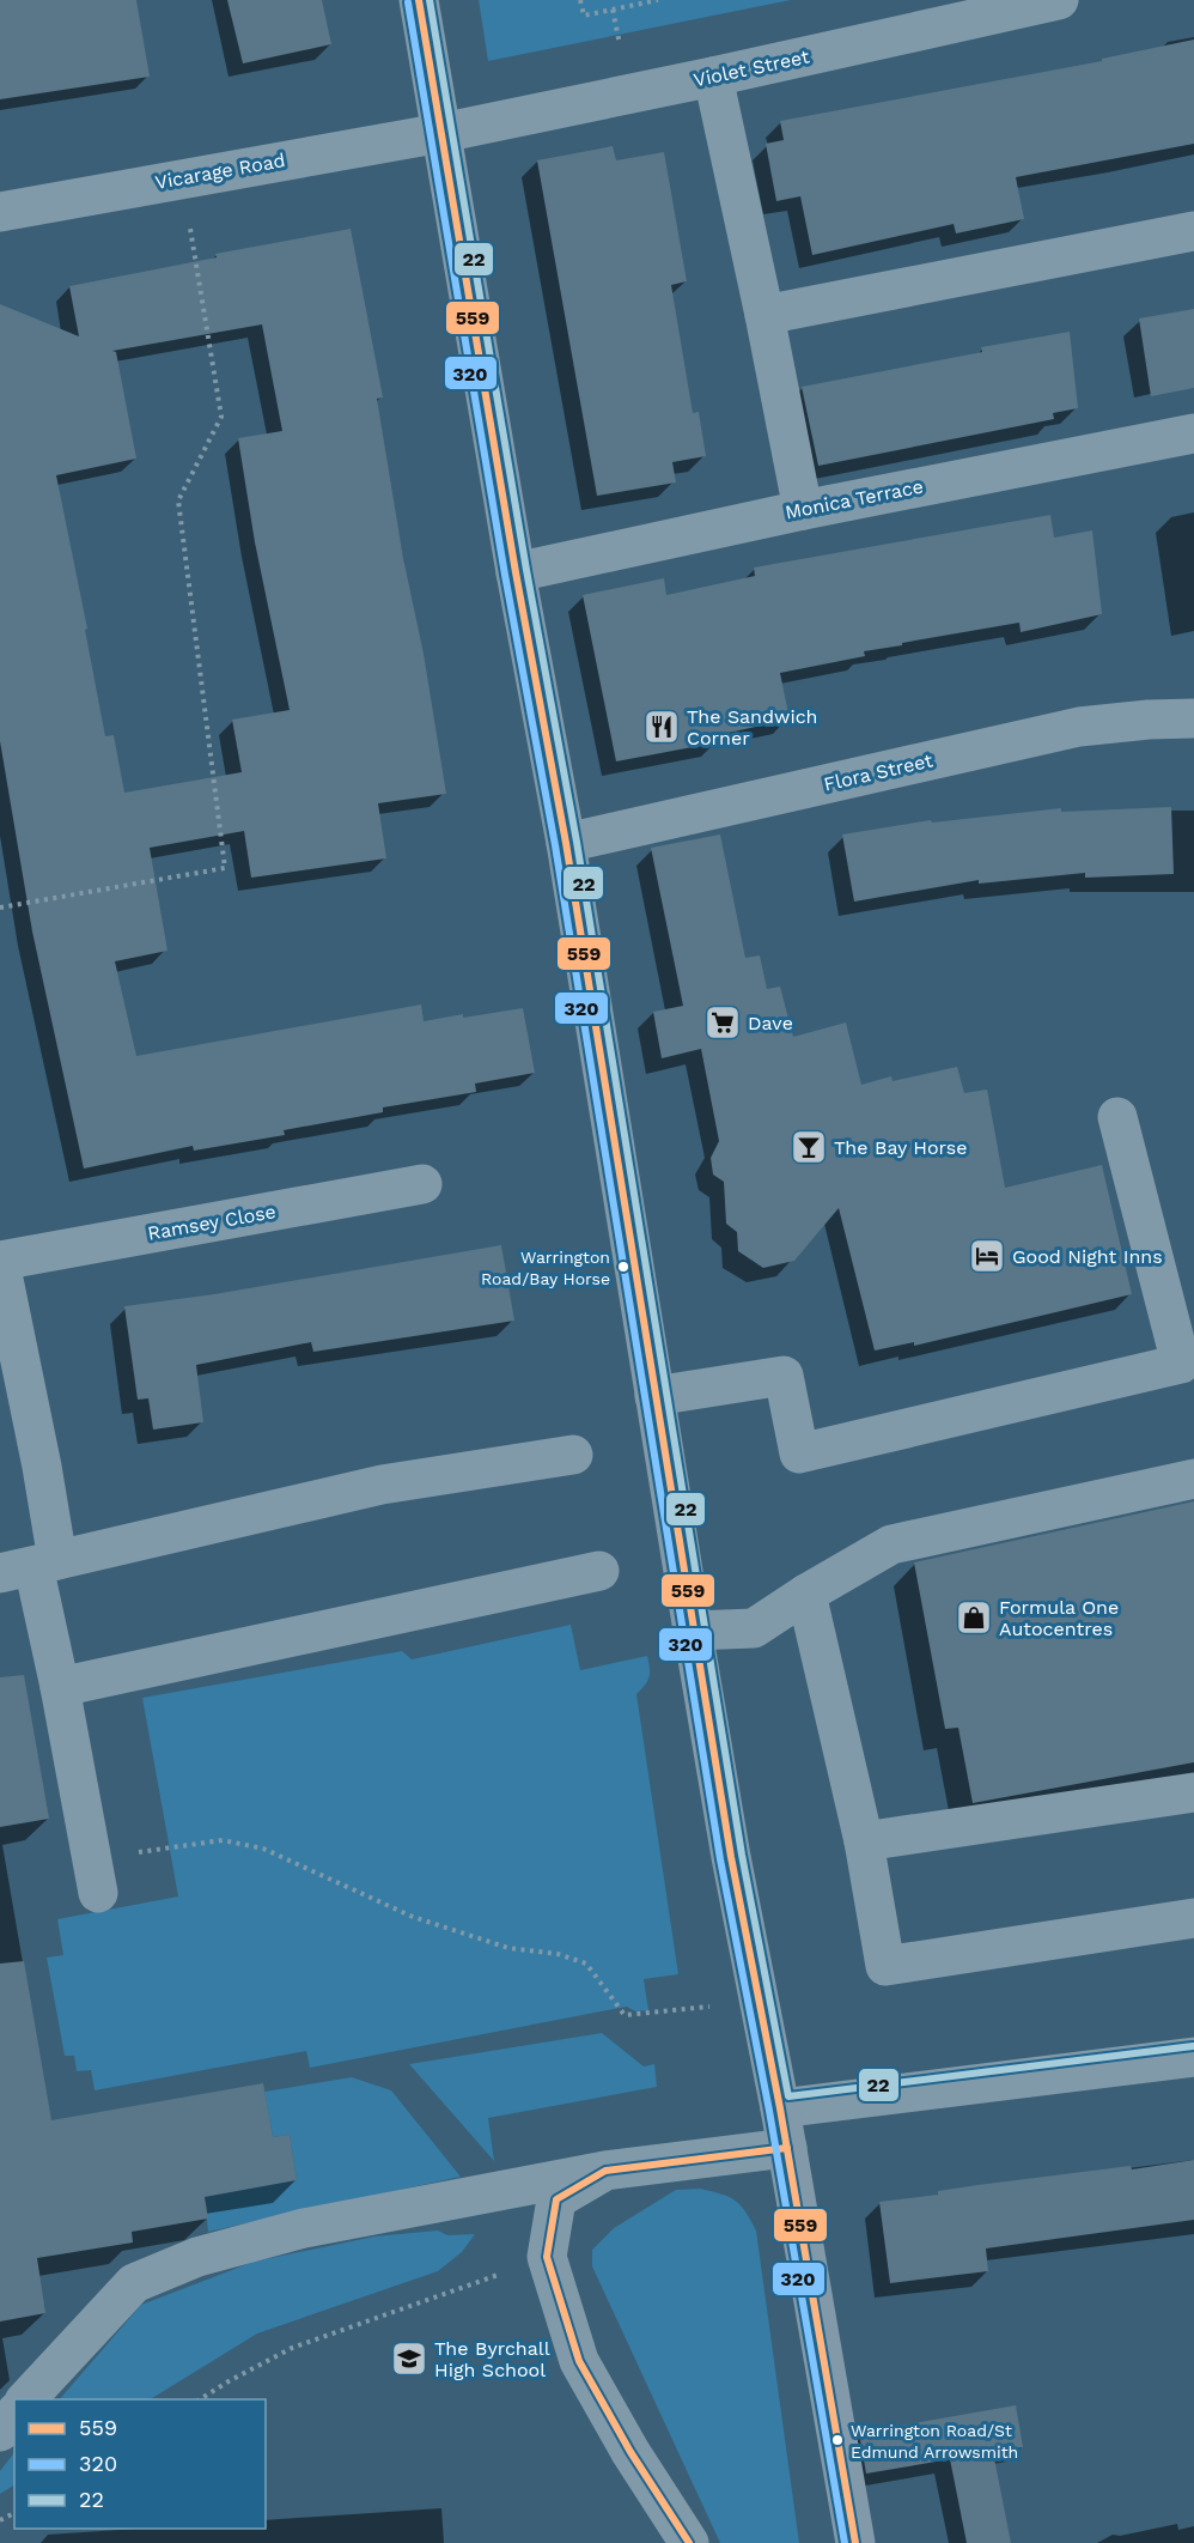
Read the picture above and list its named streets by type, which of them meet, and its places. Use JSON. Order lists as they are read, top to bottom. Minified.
{"streets":{"street":["Violet Street","Vicarage Road","Monica Terrace","Flora Street","Ramsey Close"]},"crossings":[["Violet Street","Vicarage Road"]],"places":{"restaurant":["The Sandwich Corner"],"supermarket":["Dave"],"bar":["The Bay Horse"],"hotel":["Good Night Inns"],"other":["Warrington Road/Bay Horse","Warrington Road/St Edmund Arrowsmith"],"shop":["Formula One Autocentres"],"school or university":["The Byrchall High School"]},"lines":["transit line 559","transit line 22","transit line 320"],"legend":["559","320","22"]}
